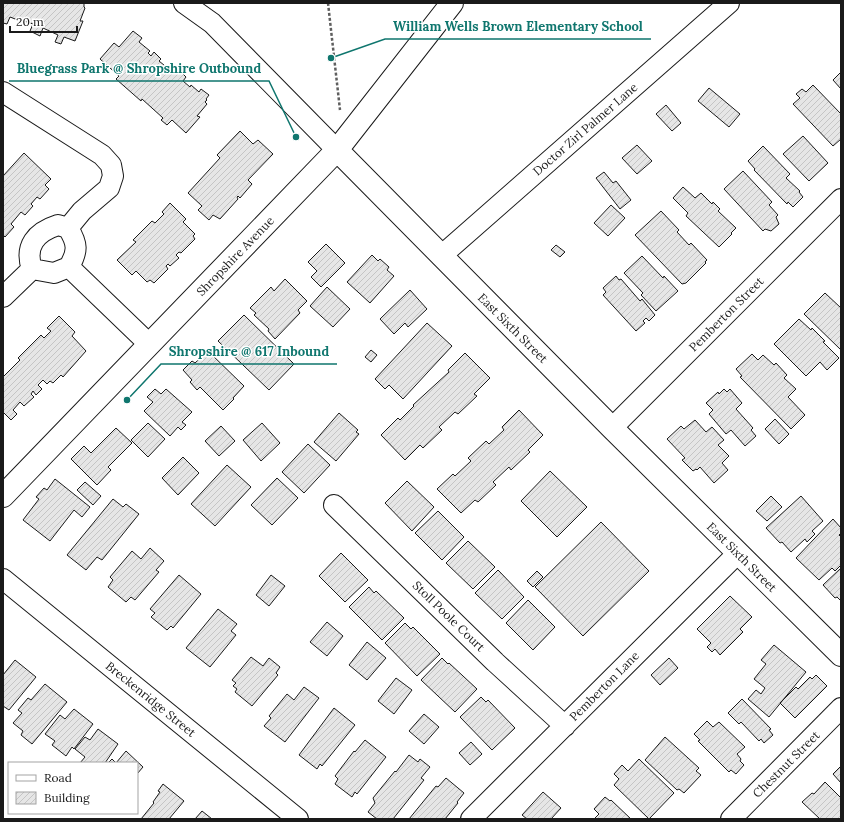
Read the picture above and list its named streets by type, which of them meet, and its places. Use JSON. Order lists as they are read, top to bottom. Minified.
{"streets":{"street":["Doctor Zirl Palmer Lane","Shropshire Avenue","Pemberton Street","East Sixth Street","Stoll Poole Court","Pemberton Lane","Breckenridge Street","Chestnut Street"]},"crossings":[["Doctor Zirl Palmer Lane","East Sixth Street"],["Shropshire Avenue","East Sixth Street"],["Pemberton Street","East Sixth Street"],["East Sixth Street","Pemberton Lane"],["Stoll Poole Court","Pemberton Lane"]],"places":["William Wells Brown Elementary School","Bluegrass Park @ Shropshire Outbound","Shropshire @ 617 Inbound"],"legend":["Road","Building"],"scale_bar":"20 m"}
